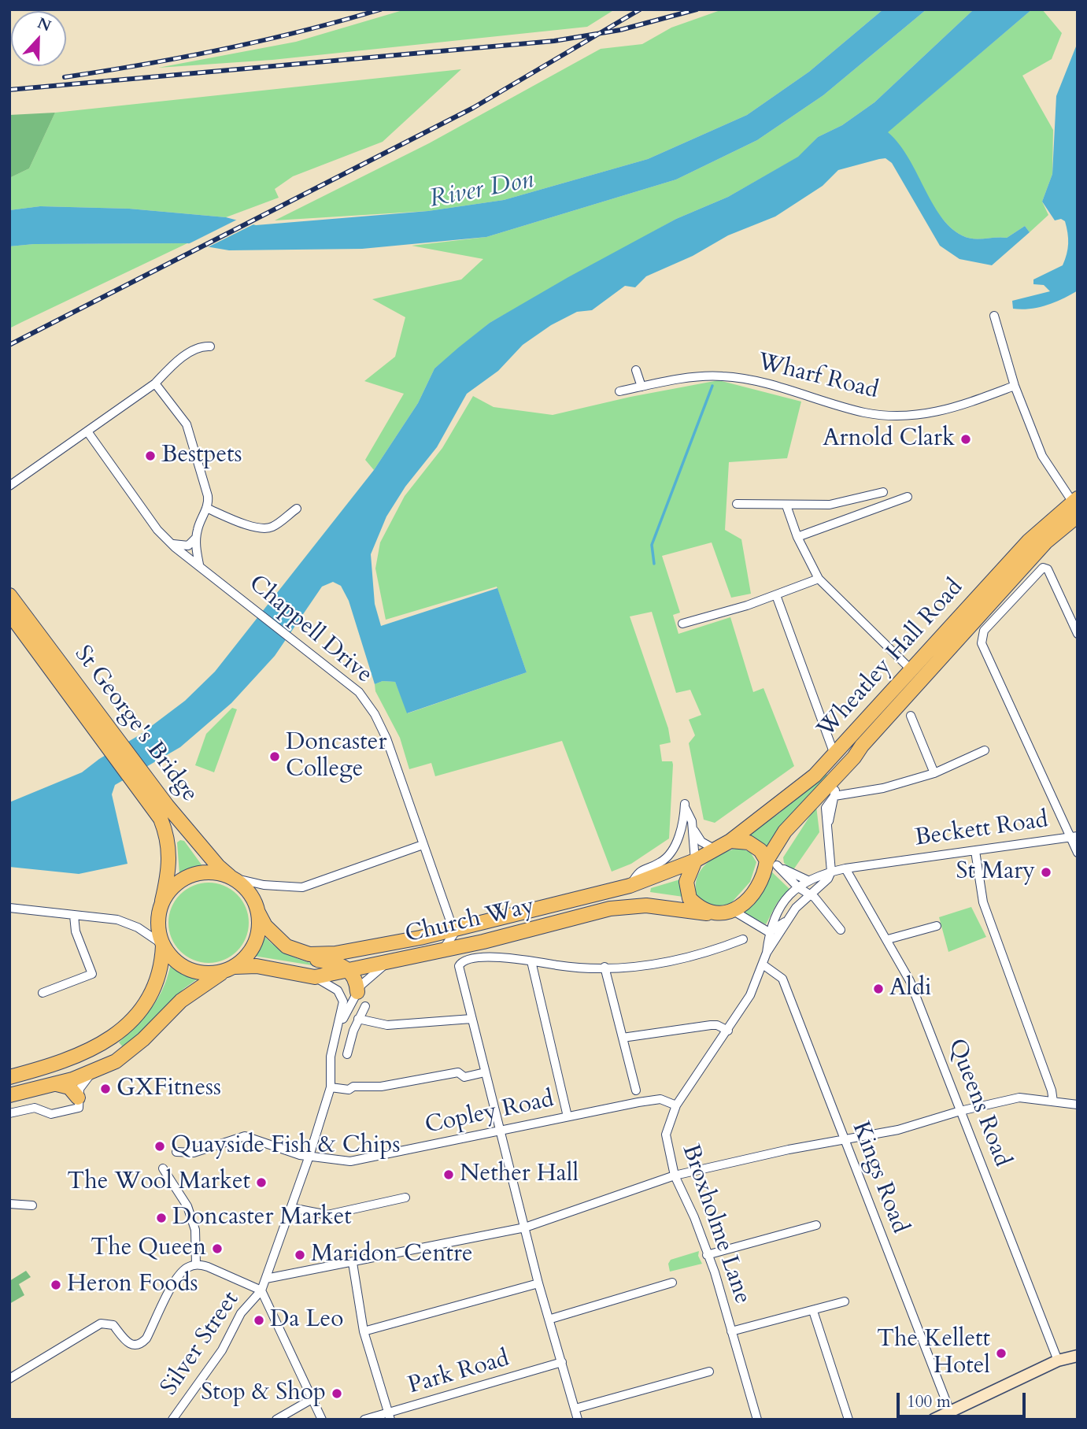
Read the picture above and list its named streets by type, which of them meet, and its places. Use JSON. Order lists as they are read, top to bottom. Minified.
{"streets":{"highway":["Wheatley Hall Road","St George's Bridge","Church Way"],"street":["Wharf Road","Chappell Drive","Beckett Road","Queens Road","Copley Road","Kings Road","Broxholme Lane","Silver Street","Park Road"]},"crossings":[["Chappell Drive","Church Way"],["Wheatley Hall Road","Church Way"],["St George's Bridge","Church Way"],["Beckett Road","Queens Road"],["Beckett Road","Broxholme Lane"],["Copley Road","Broxholme Lane"],["Kings Road","Broxholme Lane"]],"water":["River Don"],"places":["Arnold Clark","Bestpets","Doncaster College","St Mary","Aldi","GXFitness","Quayside Fish & Chips","Nether Hall","The Wool Market","Doncaster Market","The Queen","Maridon Centre","Heron Foods","Da Leo","The Kellett Hotel","Stop & Shop"],"scale_bar":"100 m","north":"top"}
